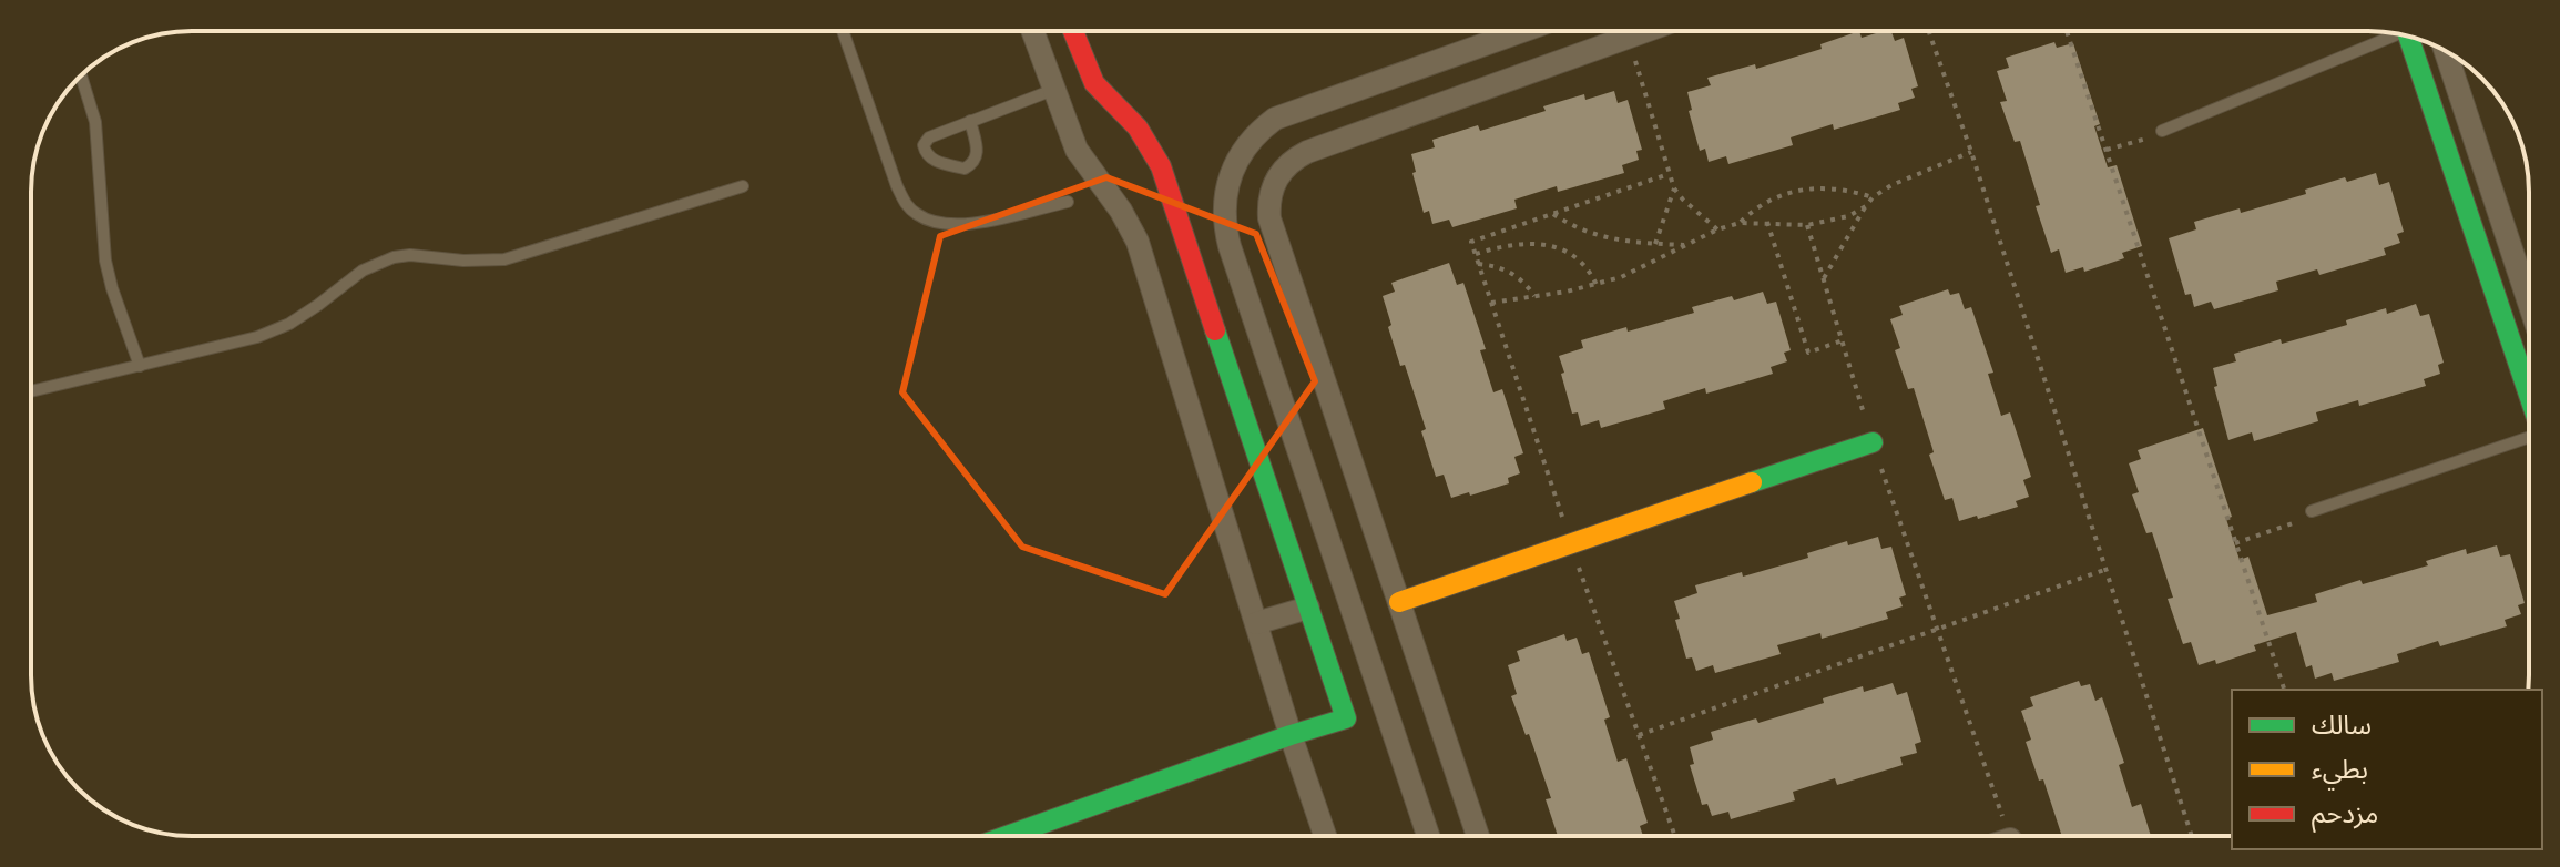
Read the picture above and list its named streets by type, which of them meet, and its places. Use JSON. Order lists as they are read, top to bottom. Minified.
{"legend":["سالك","بطيء","مزدحم"]}
